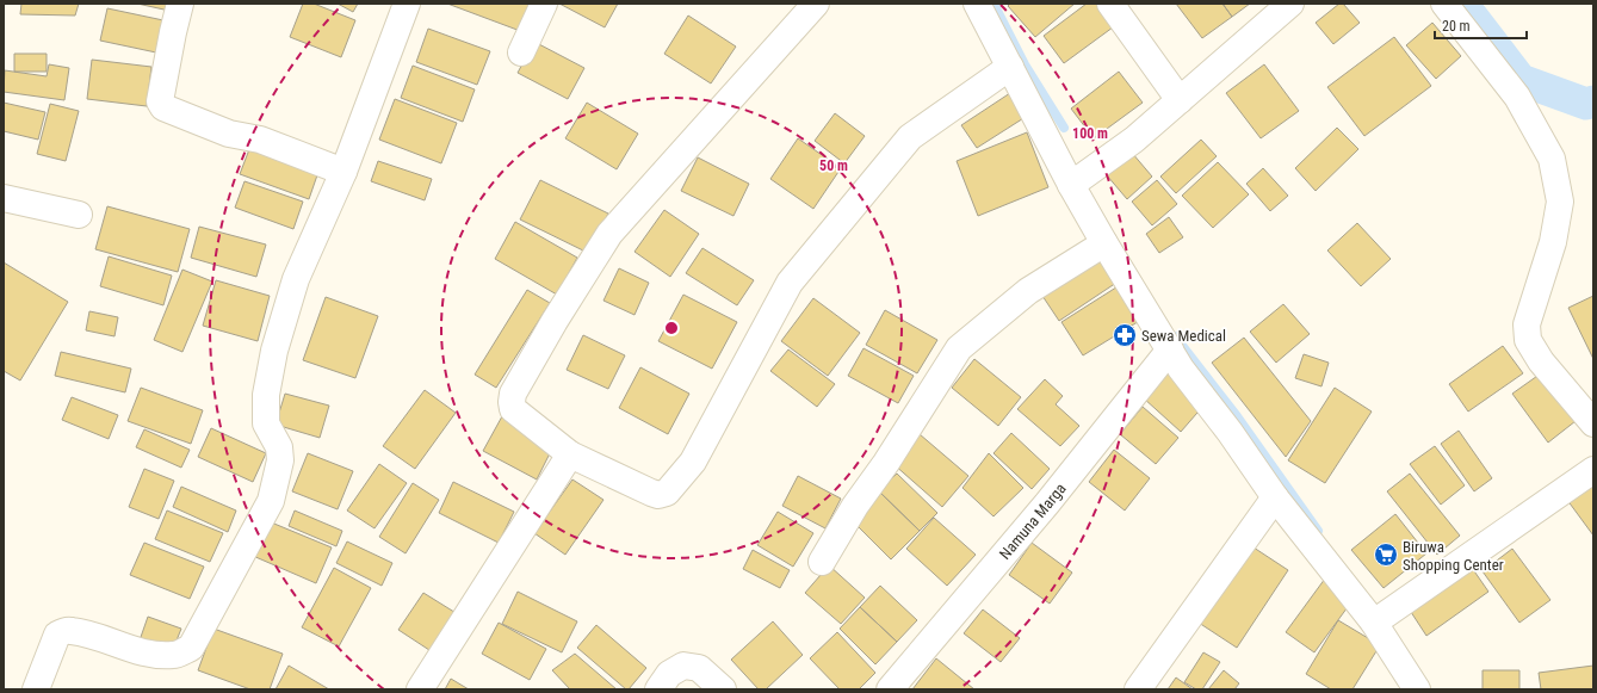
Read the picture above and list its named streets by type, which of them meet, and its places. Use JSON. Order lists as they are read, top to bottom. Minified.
{"streets":{"street":["Namuna Marga"]},"places":{"pharmacy":["Sewa Medical"],"supermarket":["Biruwa Shopping Center"]},"scale_bar":"20 m","rings":["100 m","50 m"]}
